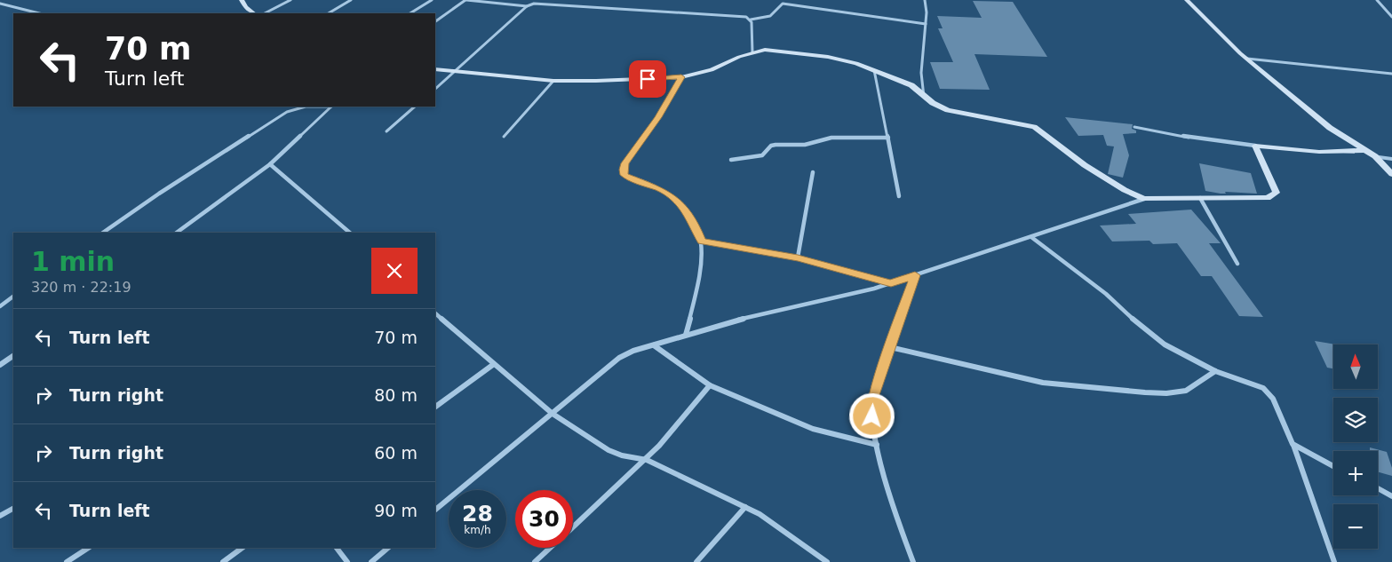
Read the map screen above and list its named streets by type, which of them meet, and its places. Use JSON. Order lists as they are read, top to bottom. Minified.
{"north":"top","page":{"turn":["70 m","Turn left"],"heading":["1 min","320 m · 22:19"],"list":[{"name":"Turn left","value":"70 m"},{"name":"Turn right","value":"80 m"},{"name":"Turn right","value":"60 m"},{"name":"Turn left","value":"90 m"}],"map_buttons":["+","−"],"speed":"28 km/h","limit":"30"}}
